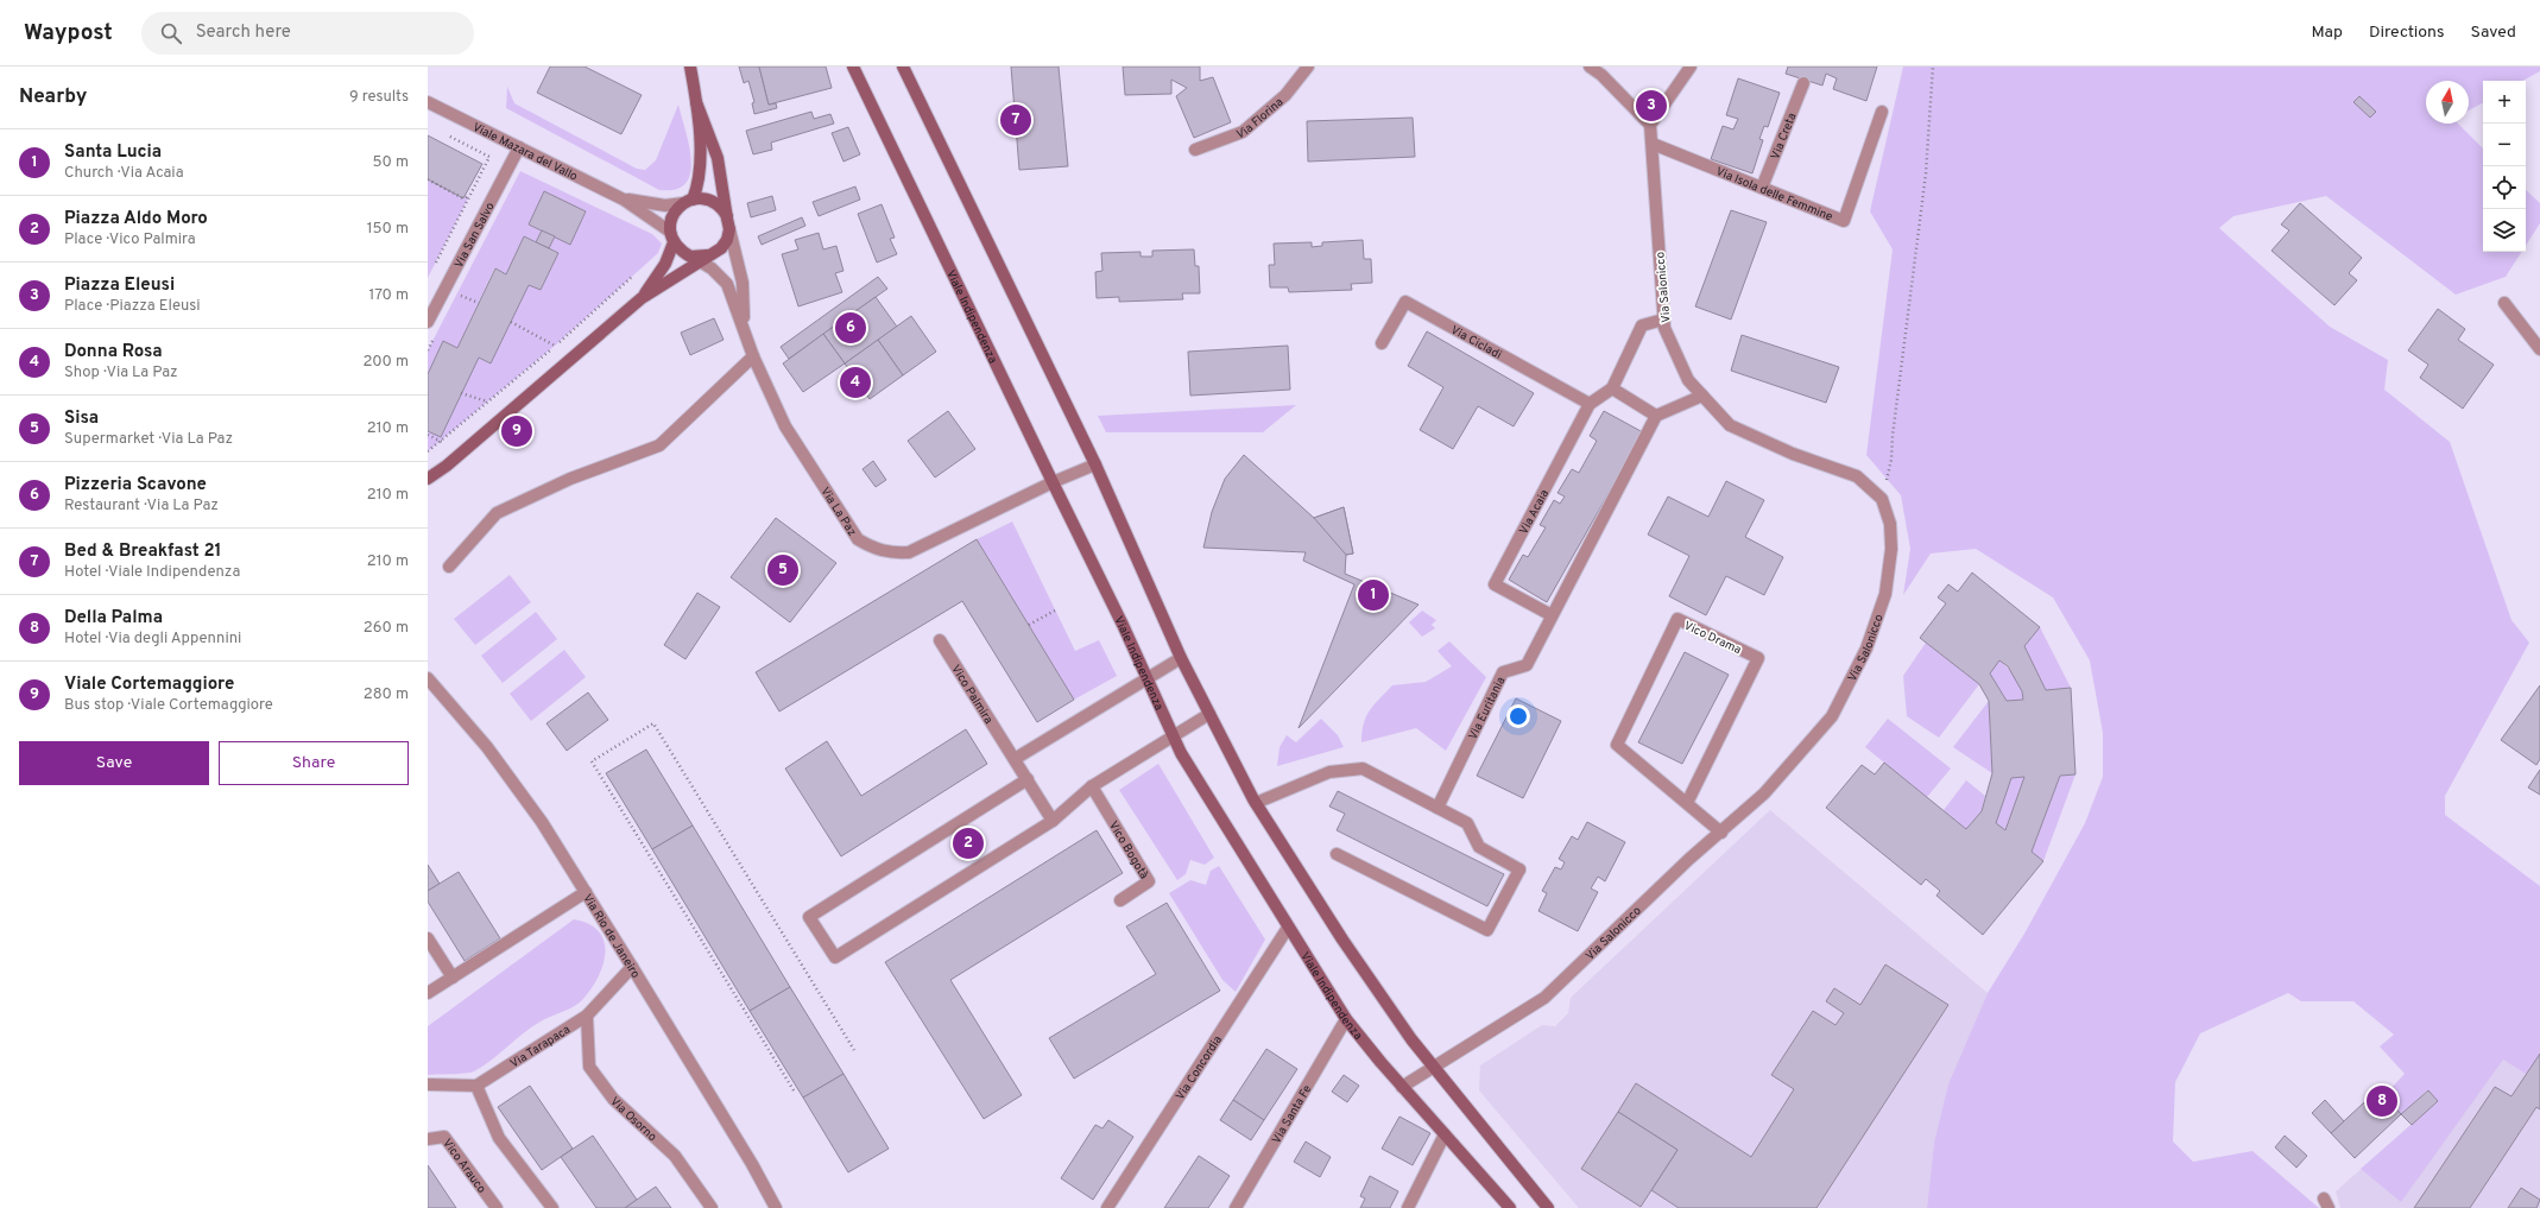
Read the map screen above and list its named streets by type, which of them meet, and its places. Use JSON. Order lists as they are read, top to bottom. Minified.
{"streets":{"street":["Via Florina","Via Creta","Viale Mazara del Vallo","Via Isola delle Femmine","Via San Salvo","Via Salonicco","Viale Indipendenza","Via Cicladi","Via La Paz","Via Acaia","Vico Drama","Vico Palmira","Via Euritania","Vico Bogotà","Via Rio de Janeiro","Via Tarapaca","Via Concordia","Via Santa Fe","Via Osorno","Vico Arauco"]},"crossings":[["Via Creta","Via Isola delle Femmine"],["Viale Mazara del Vallo","Via San Salvo"],["Via Isola delle Femmine","Via Salonicco"],["Via Salonicco","Viale Indipendenza"],["Via Salonicco","Vico Drama"],["Viale Indipendenza","Via La Paz"],["Viale Indipendenza","Via Concordia"],["Viale Indipendenza","Via Santa Fe"],["Via Cicladi","Via Acaia"],["Via Acaia","Via Euritania"],["Via Rio de Janeiro","Via Tarapaca"],["Via Tarapaca","Via Osorno"]],"north":"top","page":{"header":"Waypost","search":"Search here","nav":["Map","Directions","Saved"],"heading":["Nearby","9 results"],"map_buttons":["+","−"],"pins":["3","7","6","4","9","5","1","2","8"],"list":[{"mark":"1","name":"Santa Lucia","note":"Church · Via Acaia","value":"50 m"},{"mark":"2","name":"Piazza Aldo Moro","note":"Place · Vico Palmira","value":"150 m"},{"mark":"3","name":"Piazza Eleusi","note":"Place · Piazza Eleusi","value":"170 m"},{"mark":"4","name":"Donna Rosa","note":"Shop · Via La Paz","value":"200 m"},{"mark":"5","name":"Sisa","note":"Supermarket · Via La Paz","value":"210 m"},{"mark":"6","name":"Pizzeria Scavone","note":"Restaurant · Via La Paz","value":"210 m"},{"mark":"7","name":"Bed & Breakfast 21","note":"Hotel · Viale Indipendenza","value":"210 m"},{"mark":"8","name":"Della Palma","note":"Hotel · Via degli Appennini","value":"260 m"},{"mark":"9","name":"Viale Cortemaggiore","note":"Bus stop · Viale Cortemaggiore","value":"280 m"}],"buttons":["Save","Share"]}}
